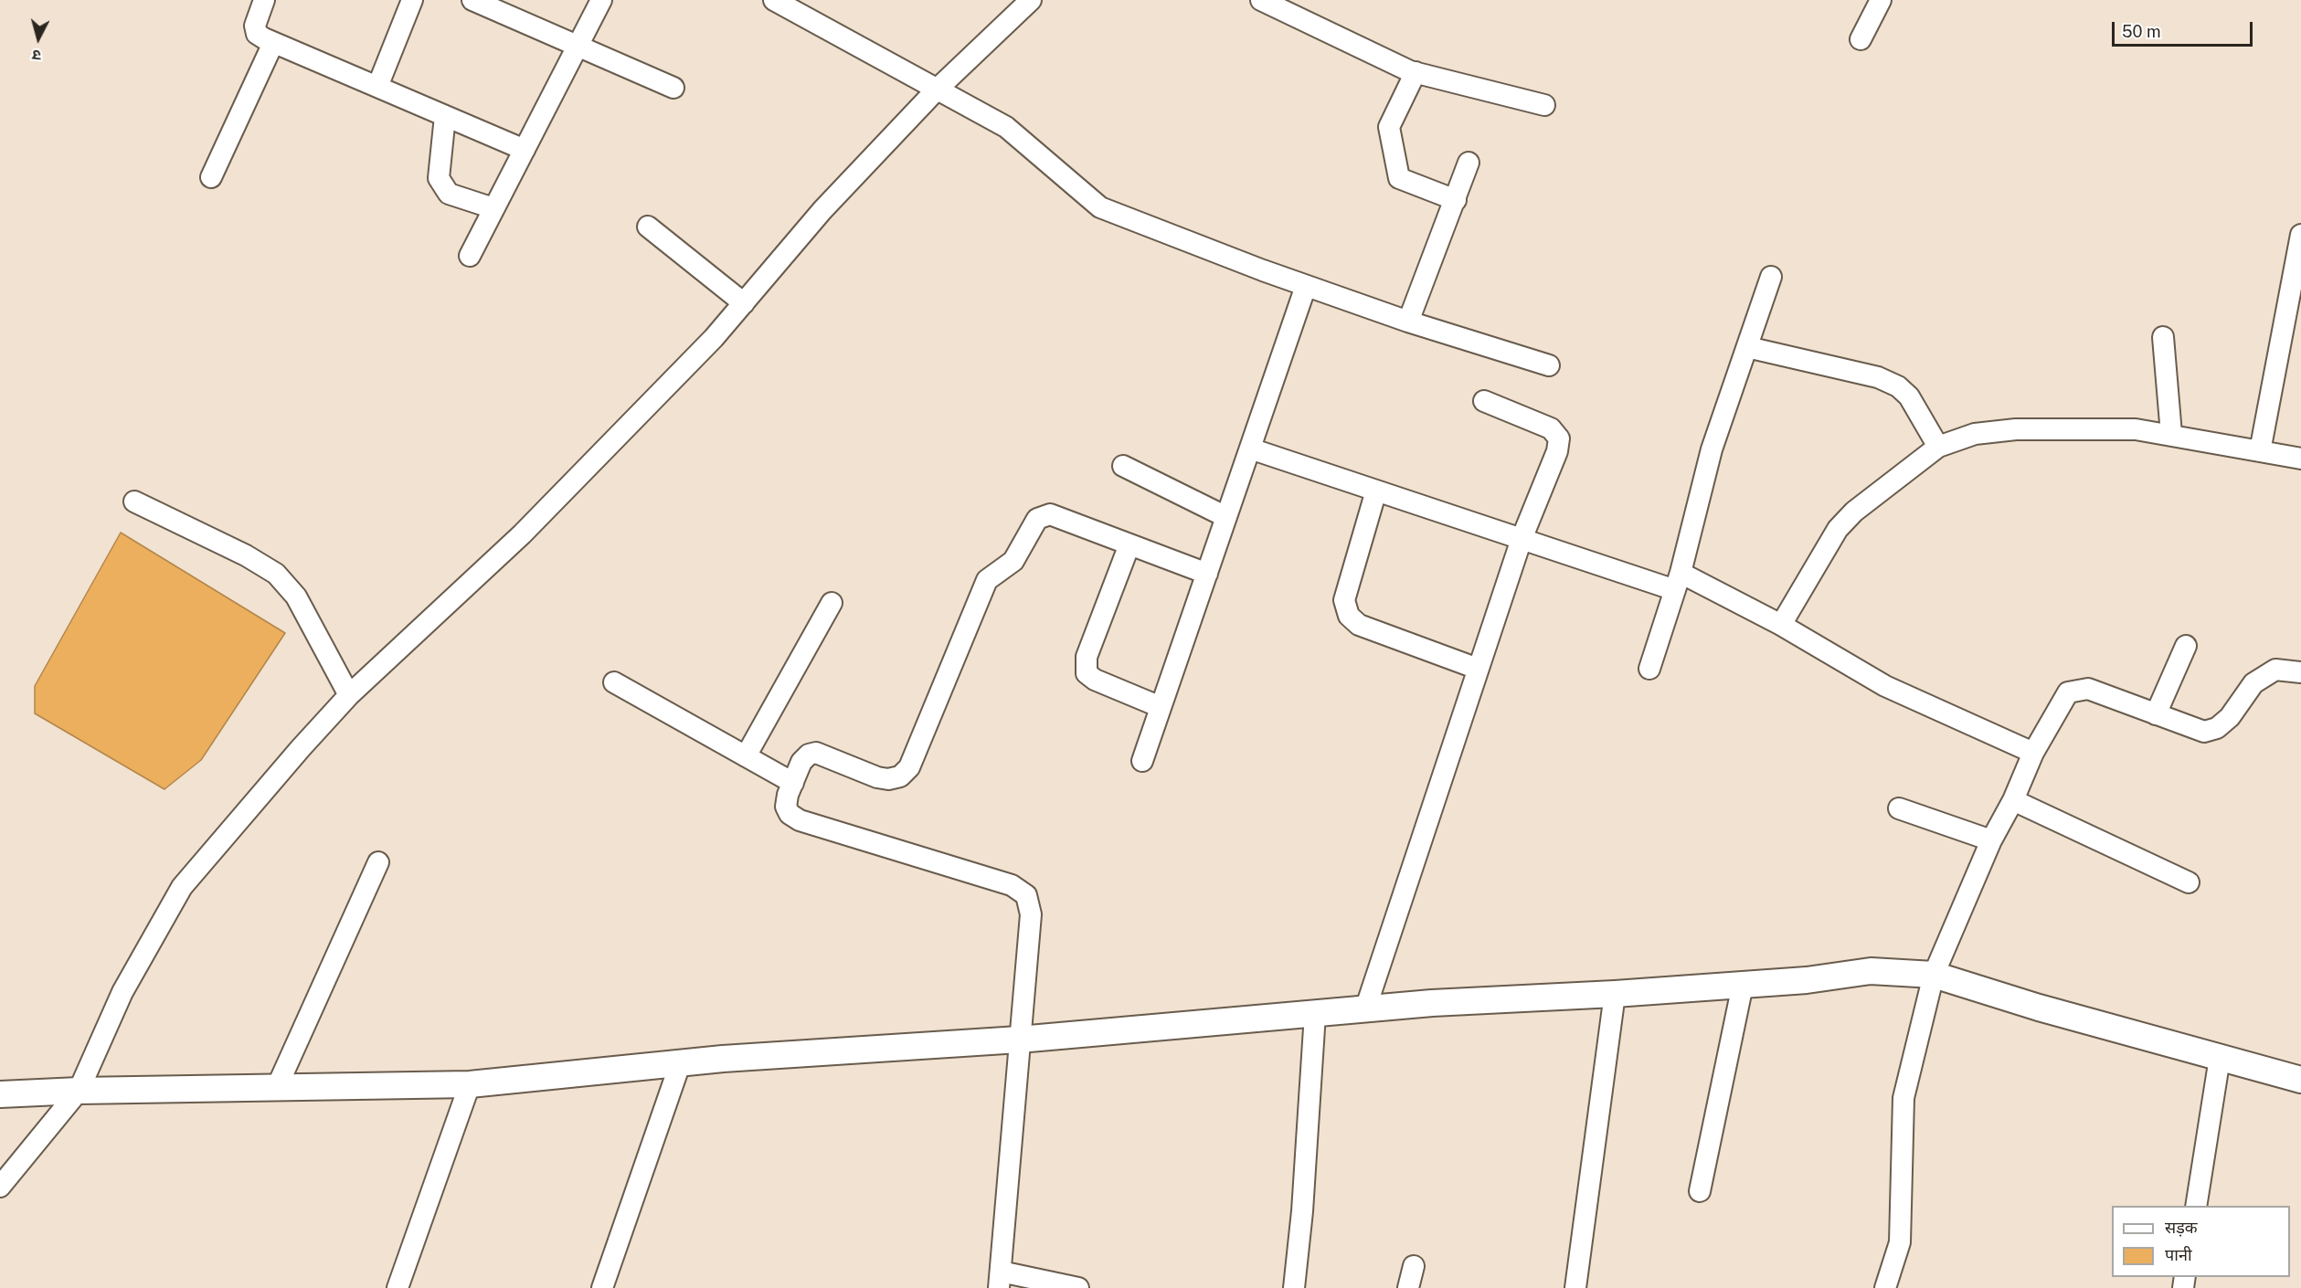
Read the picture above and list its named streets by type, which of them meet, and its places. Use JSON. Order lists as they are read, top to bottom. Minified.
{"legend":["सड़क","पानी"],"scale_bar":"50 m","north":"bottom"}
